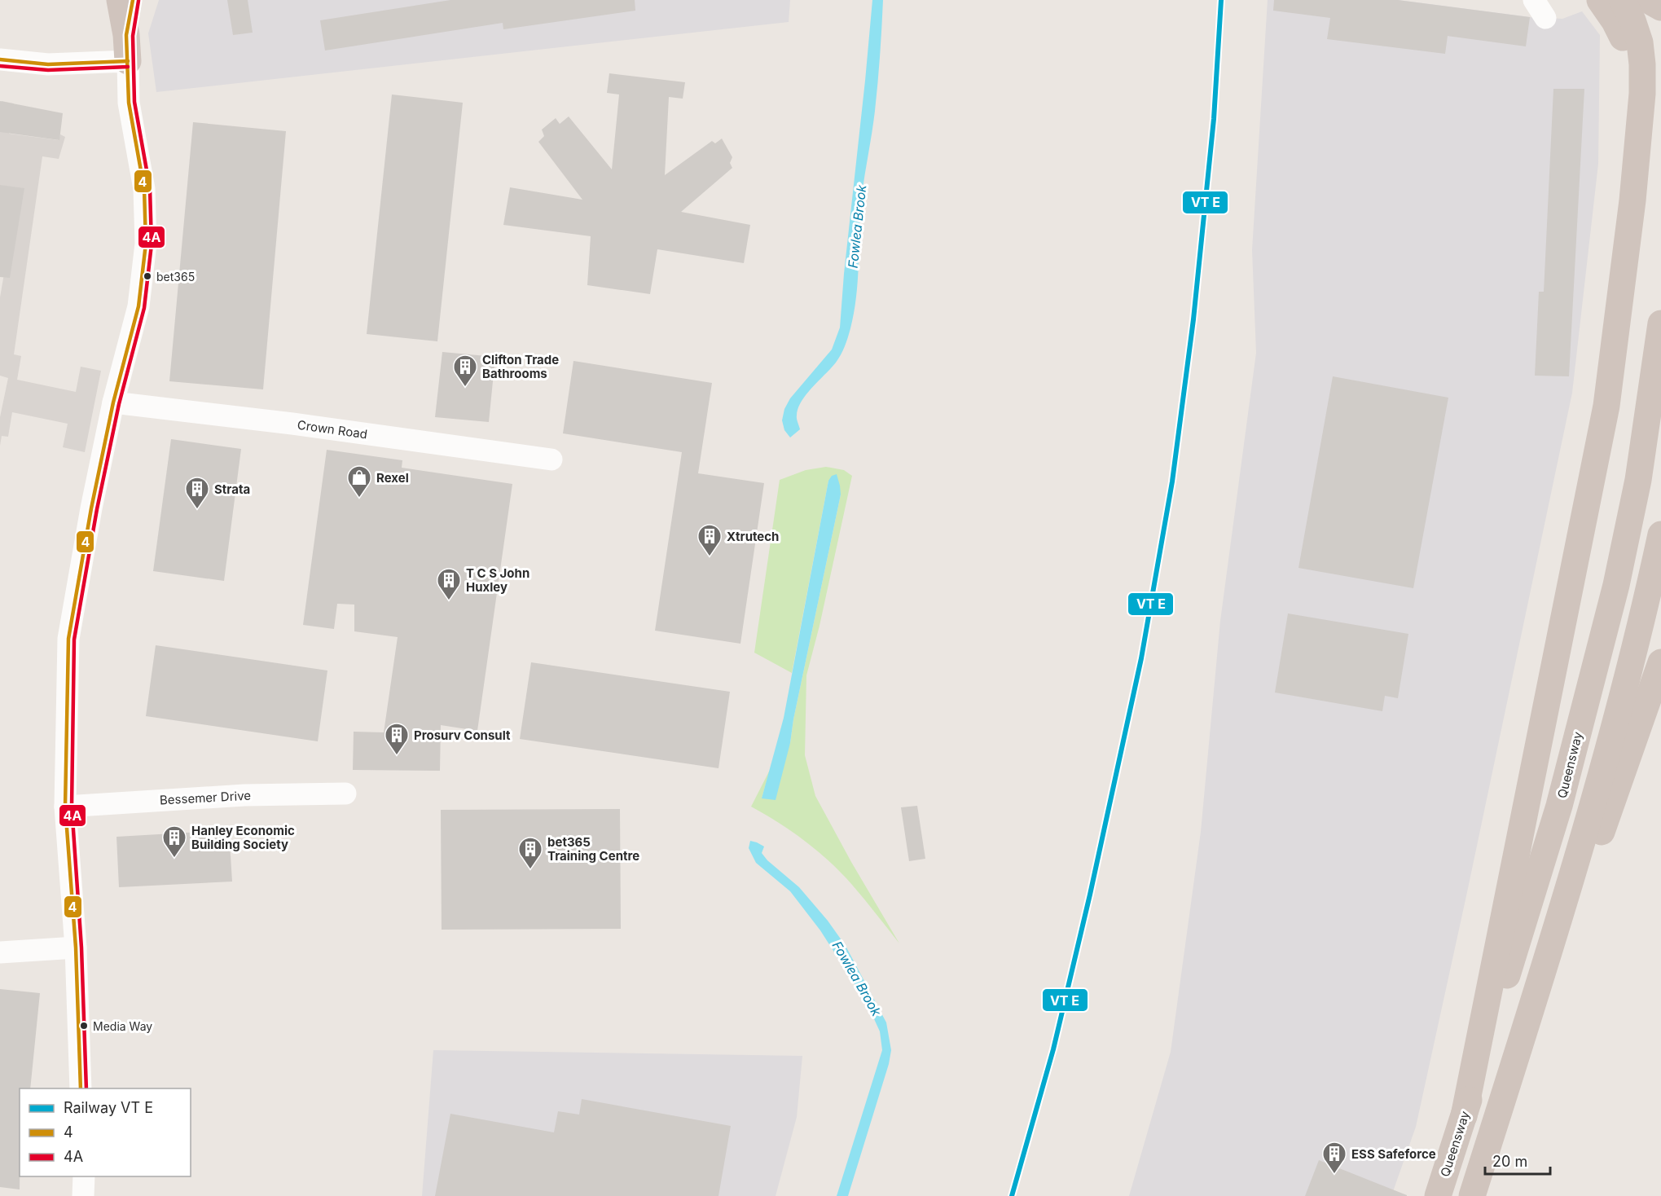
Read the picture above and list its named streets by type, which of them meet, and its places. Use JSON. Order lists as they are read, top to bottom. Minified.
{"streets":{"highway":["Queensway"],"street":["Crown Road","Bessemer Drive"]},"water":["Fowlea Brook"],"places":{"other":["bet365","Media Way"],"building":["Clifton Trade Bathrooms","Strata","Xtrutech","T C S John Huxley","Prosurv Consult","Hanley Economic Building Society","bet365 Training Centre","ESS Safeforce"],"shop":["Rexel"]},"lines":["transit line 4","transit line 4A"],"legend":["Railway VT E","4","4A"],"scale_bar":"20 m"}
